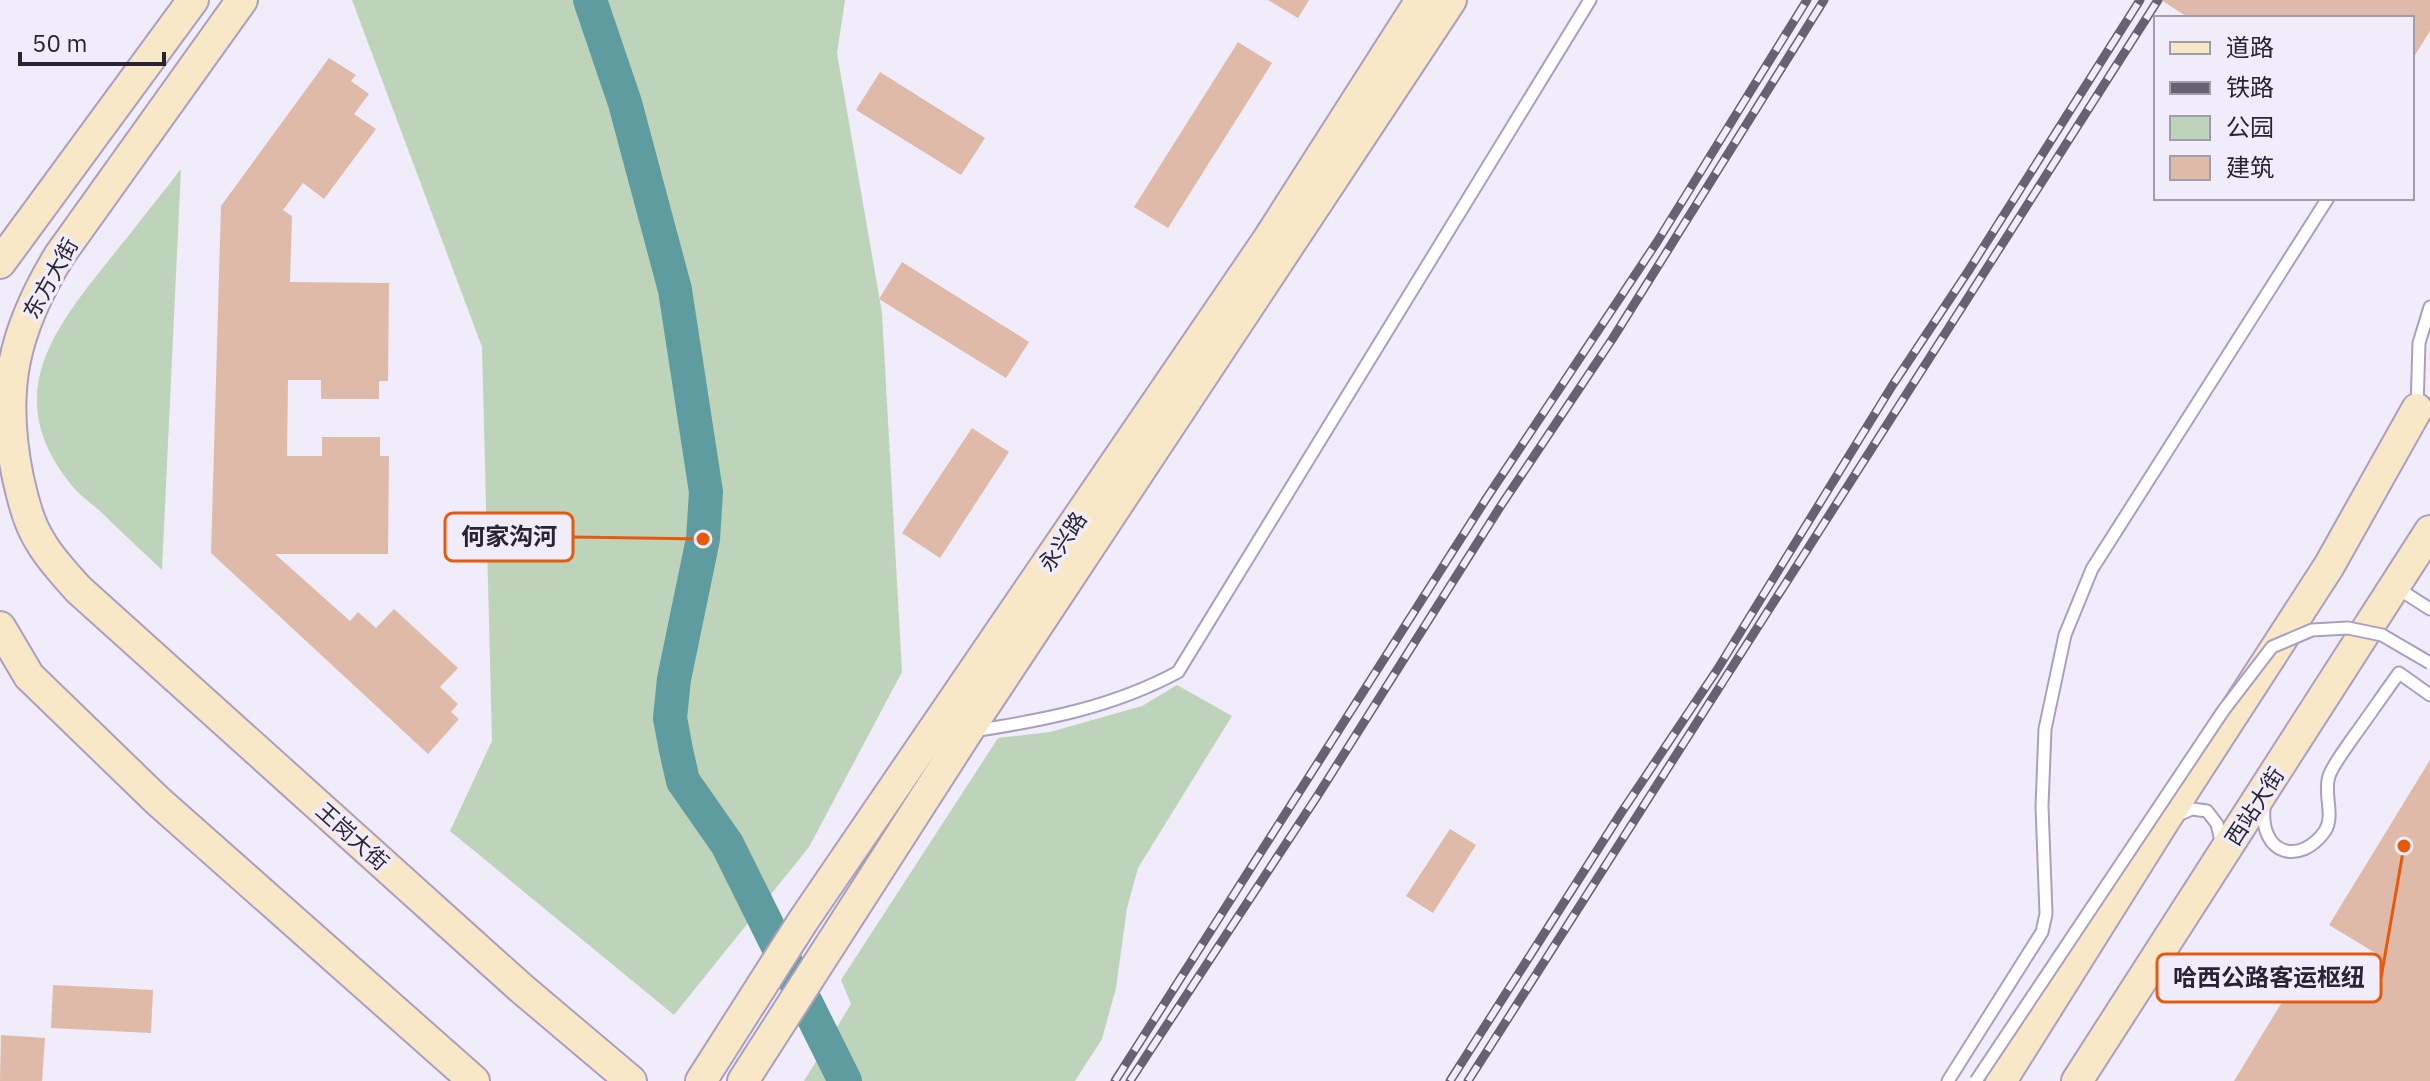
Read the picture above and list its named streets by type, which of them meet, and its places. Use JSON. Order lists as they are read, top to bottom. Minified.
{"streets":{"main road":["东方大街","永兴路","西站大街","王岗大街"]},"crossings":[["东方大街","王岗大街"]],"places":["何家沟河","哈西公路客运枢纽"],"legend":["道路","铁路","公园","建筑"],"scale_bar":"50 m"}
